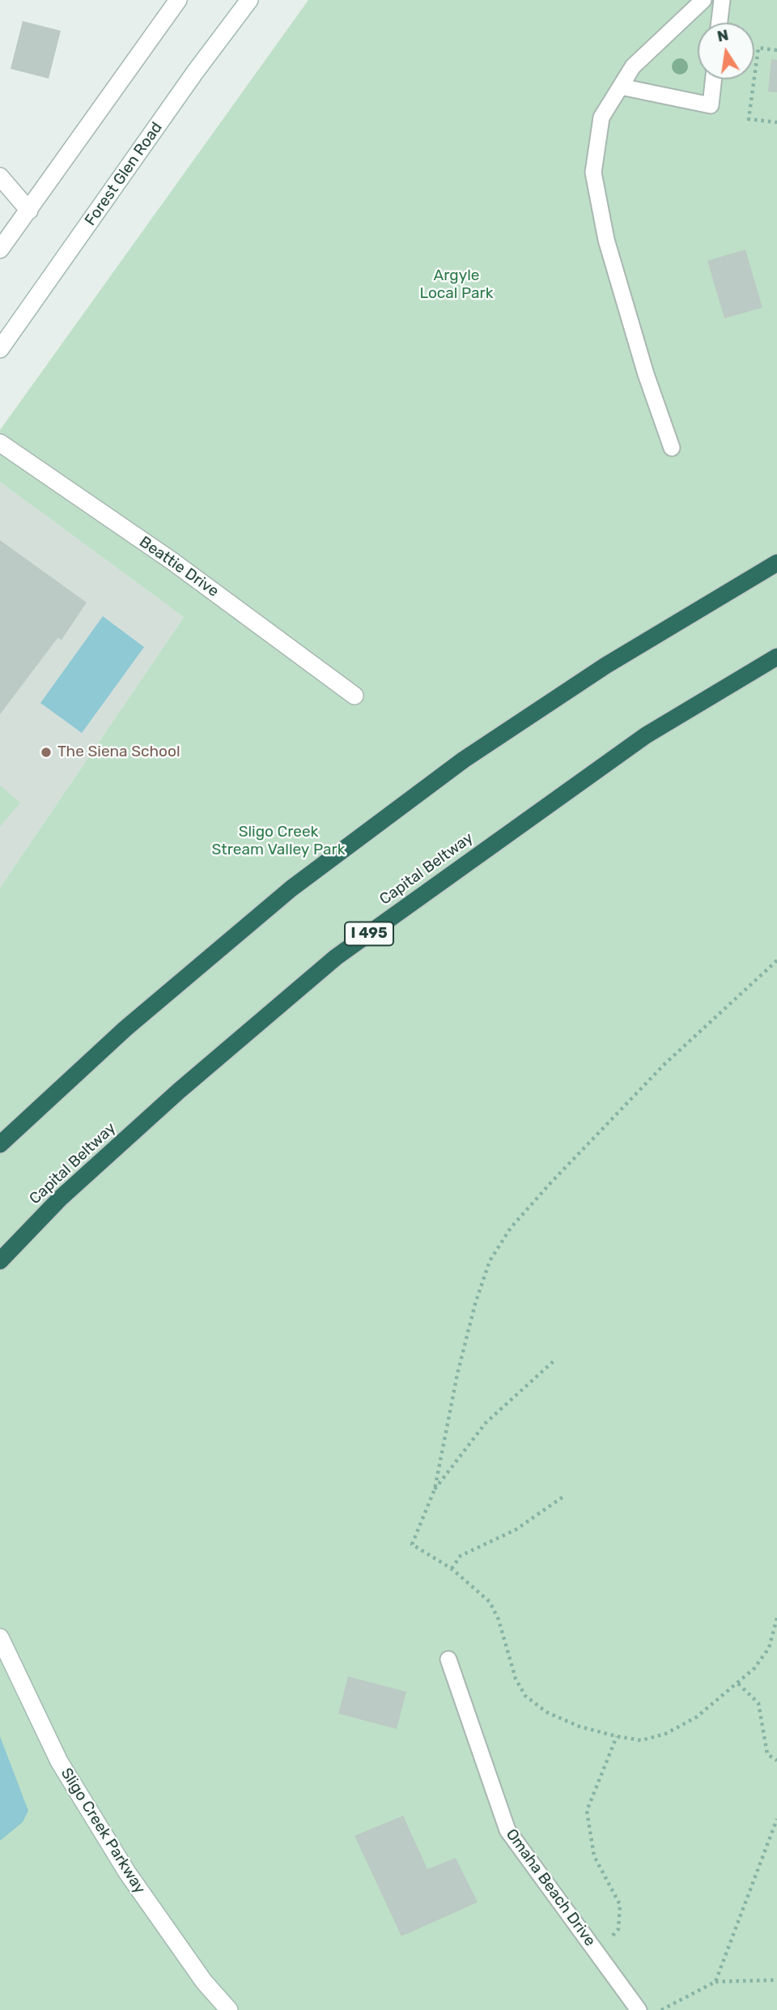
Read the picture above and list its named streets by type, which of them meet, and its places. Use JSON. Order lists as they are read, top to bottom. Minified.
{"streets":{"highway":["Capital Beltway","I 495"],"street":["Forest Glen Road","Beattie Drive","Sligo Creek Parkway"],"lane":["Omaha Beach Drive"]},"parks":["Argyle Local Park","Sligo Creek Stream Valley Park"],"places":["The Siena School"],"north":"top"}
